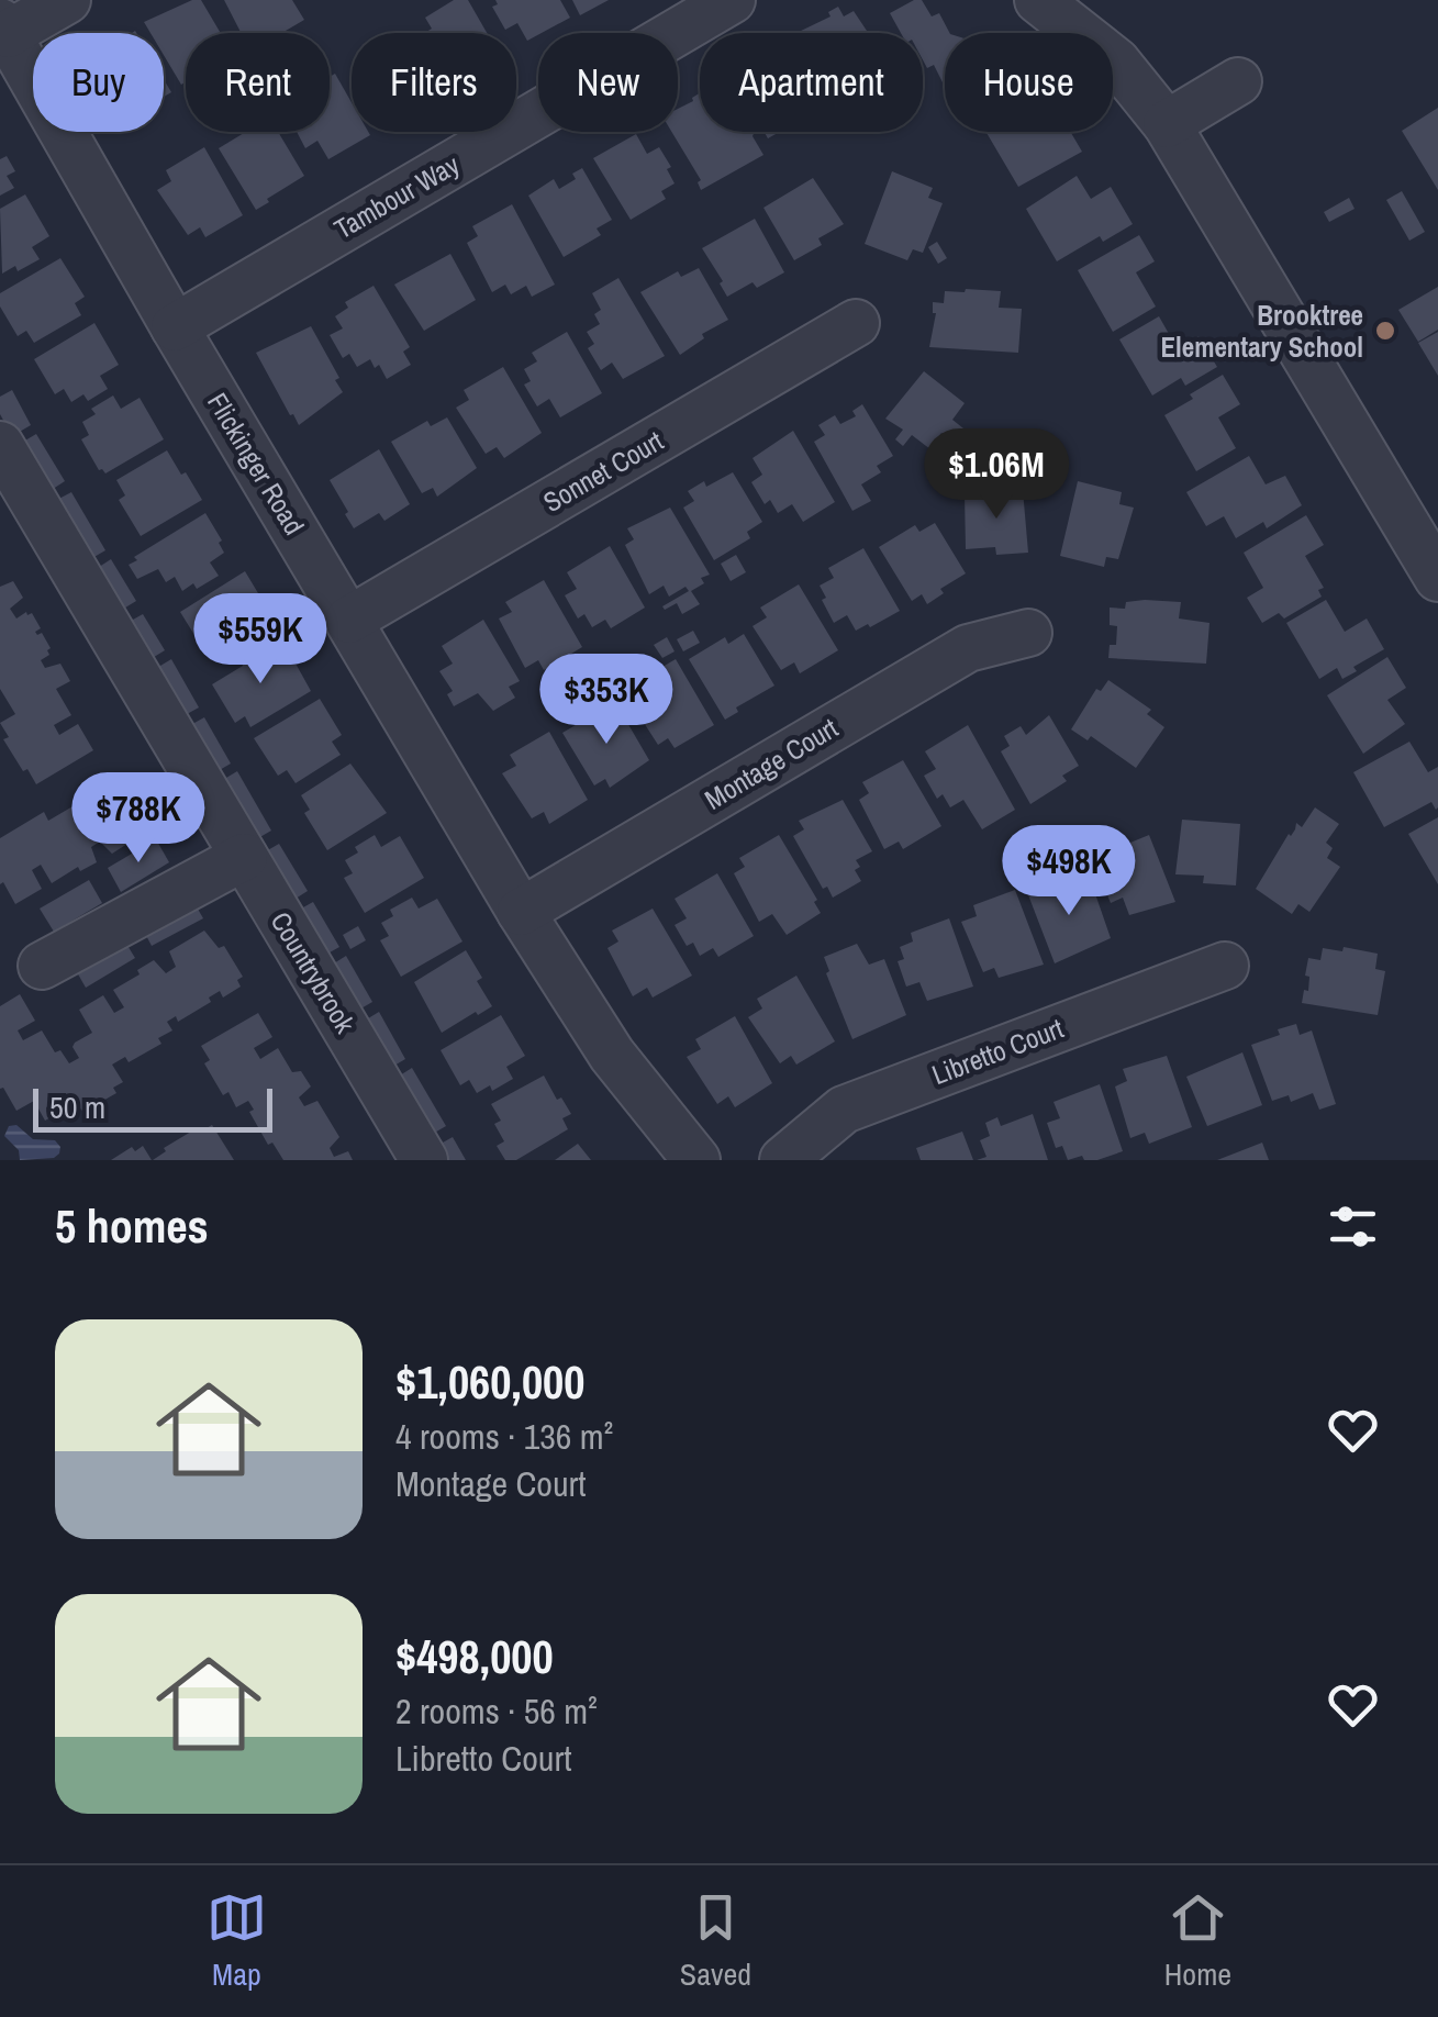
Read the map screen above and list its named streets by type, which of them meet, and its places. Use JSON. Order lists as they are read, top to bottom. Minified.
{"streets":{"street":["Tambour Way","Flickinger Road","Sonnet Court","Montage Court","Countrybrook","Libretto Court"]},"crossings":[["Tambour Way","Flickinger Road"],["Flickinger Road","Sonnet Court"],["Flickinger Road","Montage Court"]],"places":["Brooktree Elementary School"],"scale_bar":"50 m","page":{"chip":["Buy","Rent","Filters","New","Apartment","House"],"price":["$1.06M","$559K","$353K","$788K","$498K"],"scale":"50 m","heading":"5 homes","list":[{"name":"$1,060,000","note":"4 rooms · 136 m² · Montage Court"},{"name":"$498,000","note":"2 rooms · 56 m² · Libretto Court"}],"tabs":["Map","Saved","Home"]}}
